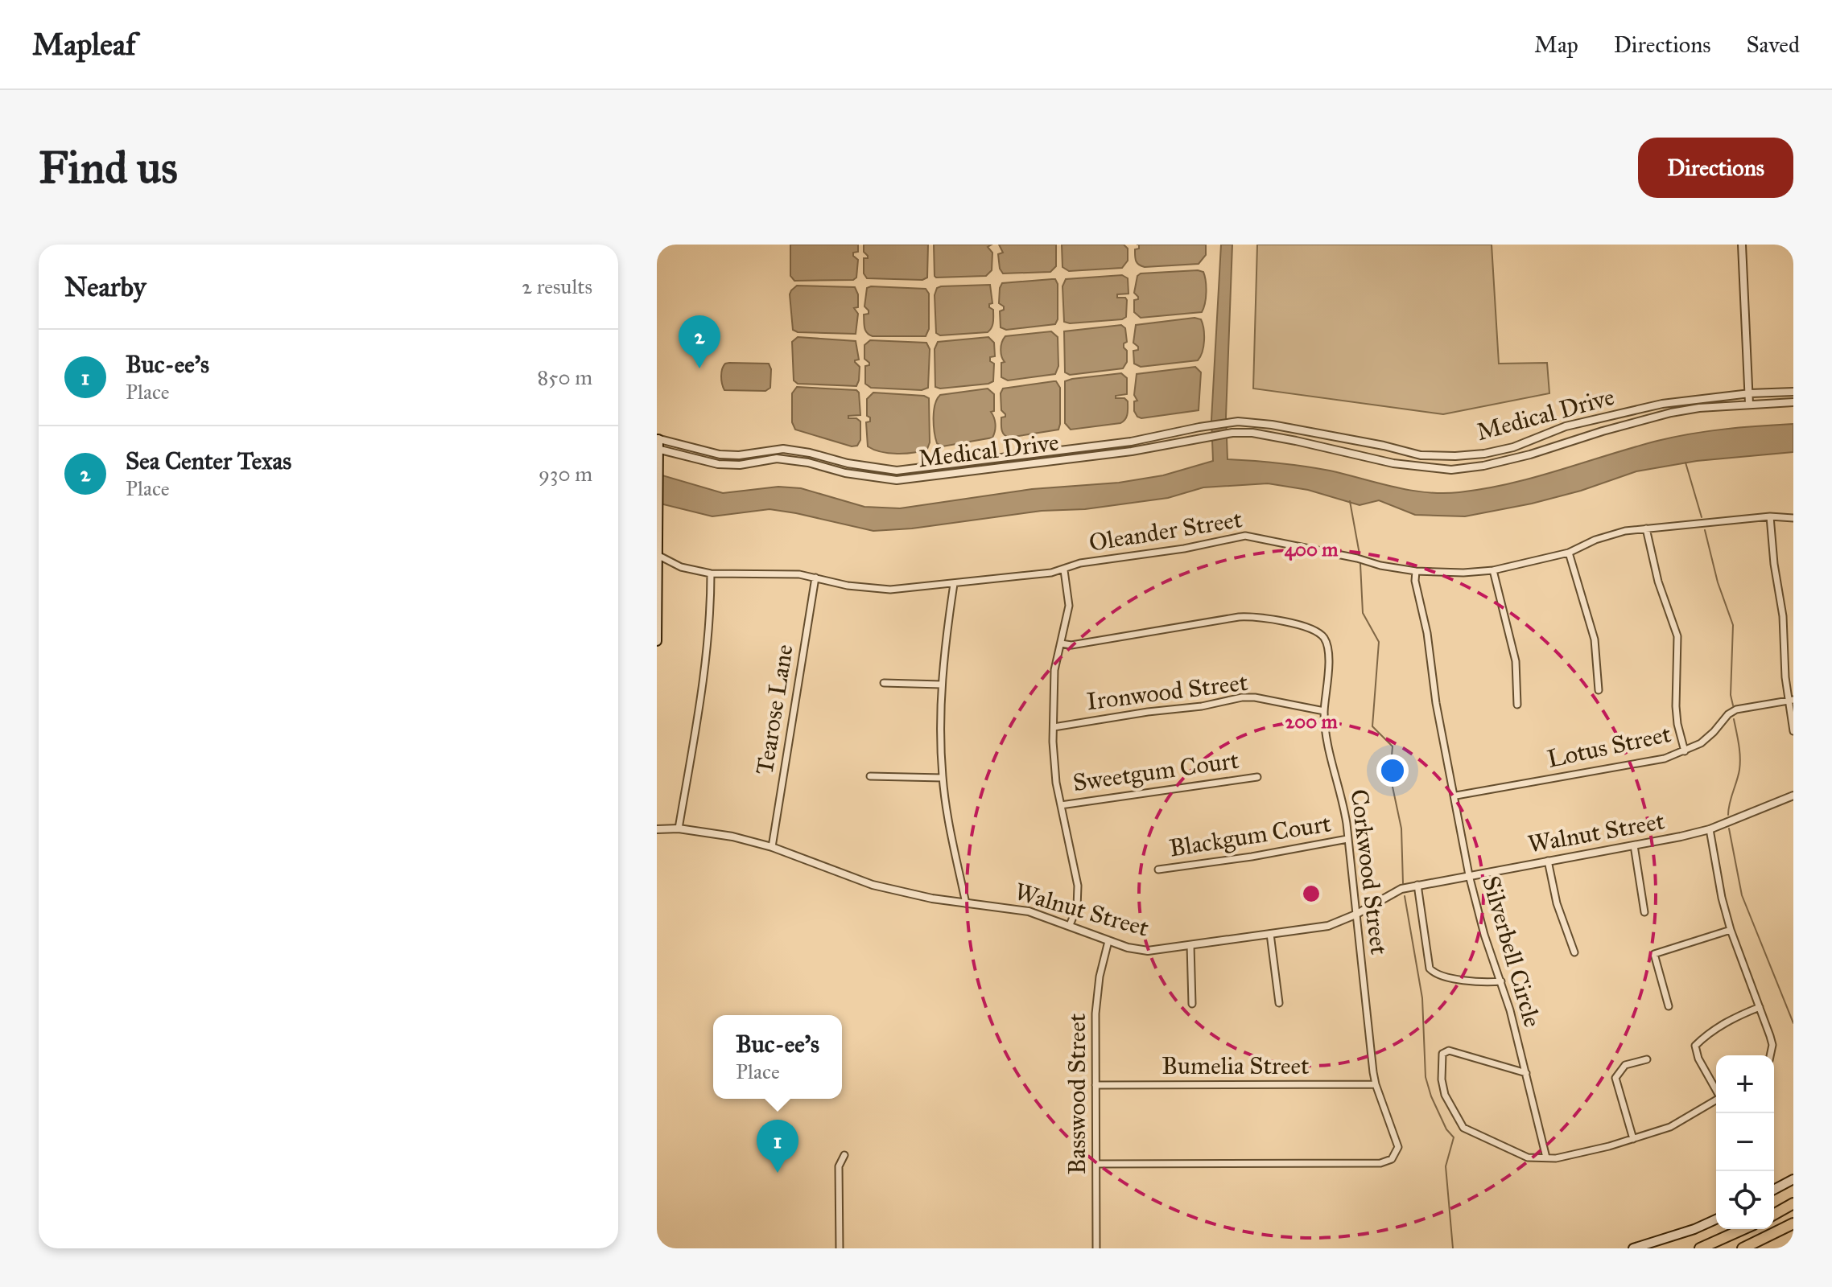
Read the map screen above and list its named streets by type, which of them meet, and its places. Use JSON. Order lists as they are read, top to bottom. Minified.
{"streets":{"street":["Medical Drive","Oleander Street","Ironwood Street","Tearose Lane","Lotus Street","Sweetgum Court","Walnut Street","Blackgum Court","Corkwood Street","Silverbell Circle","Bumelia Street","Basswood Street"]},"crossings":[["Oleander Street","Tearose Lane"],["Oleander Street","Silverbell Circle"],["Ironwood Street","Corkwood Street"],["Tearose Lane","Walnut Street"],["Lotus Street","Silverbell Circle"],["Walnut Street","Corkwood Street"],["Walnut Street","Silverbell Circle"],["Walnut Street","Basswood Street"],["Blackgum Court","Corkwood Street"],["Corkwood Street","Bumelia Street"],["Corkwood Street","Basswood Street"],["Bumelia Street","Basswood Street"]],"page":{"header":"Mapleaf","nav":["Map","Directions","Saved"],"buttons":"Directions","title":"Find us","heading":["Nearby","2 results"],"pins":["2","1"],"list":[{"mark":"1","name":"Buc-ee's","note":"Place","value":"850 m"},{"mark":"2","name":"Sea Center Texas","note":"Place","value":"930 m"}],"popup":["Buc-ee's","Place"],"map_buttons":["+","−"]},"rings":["400 m","200 m"]}
